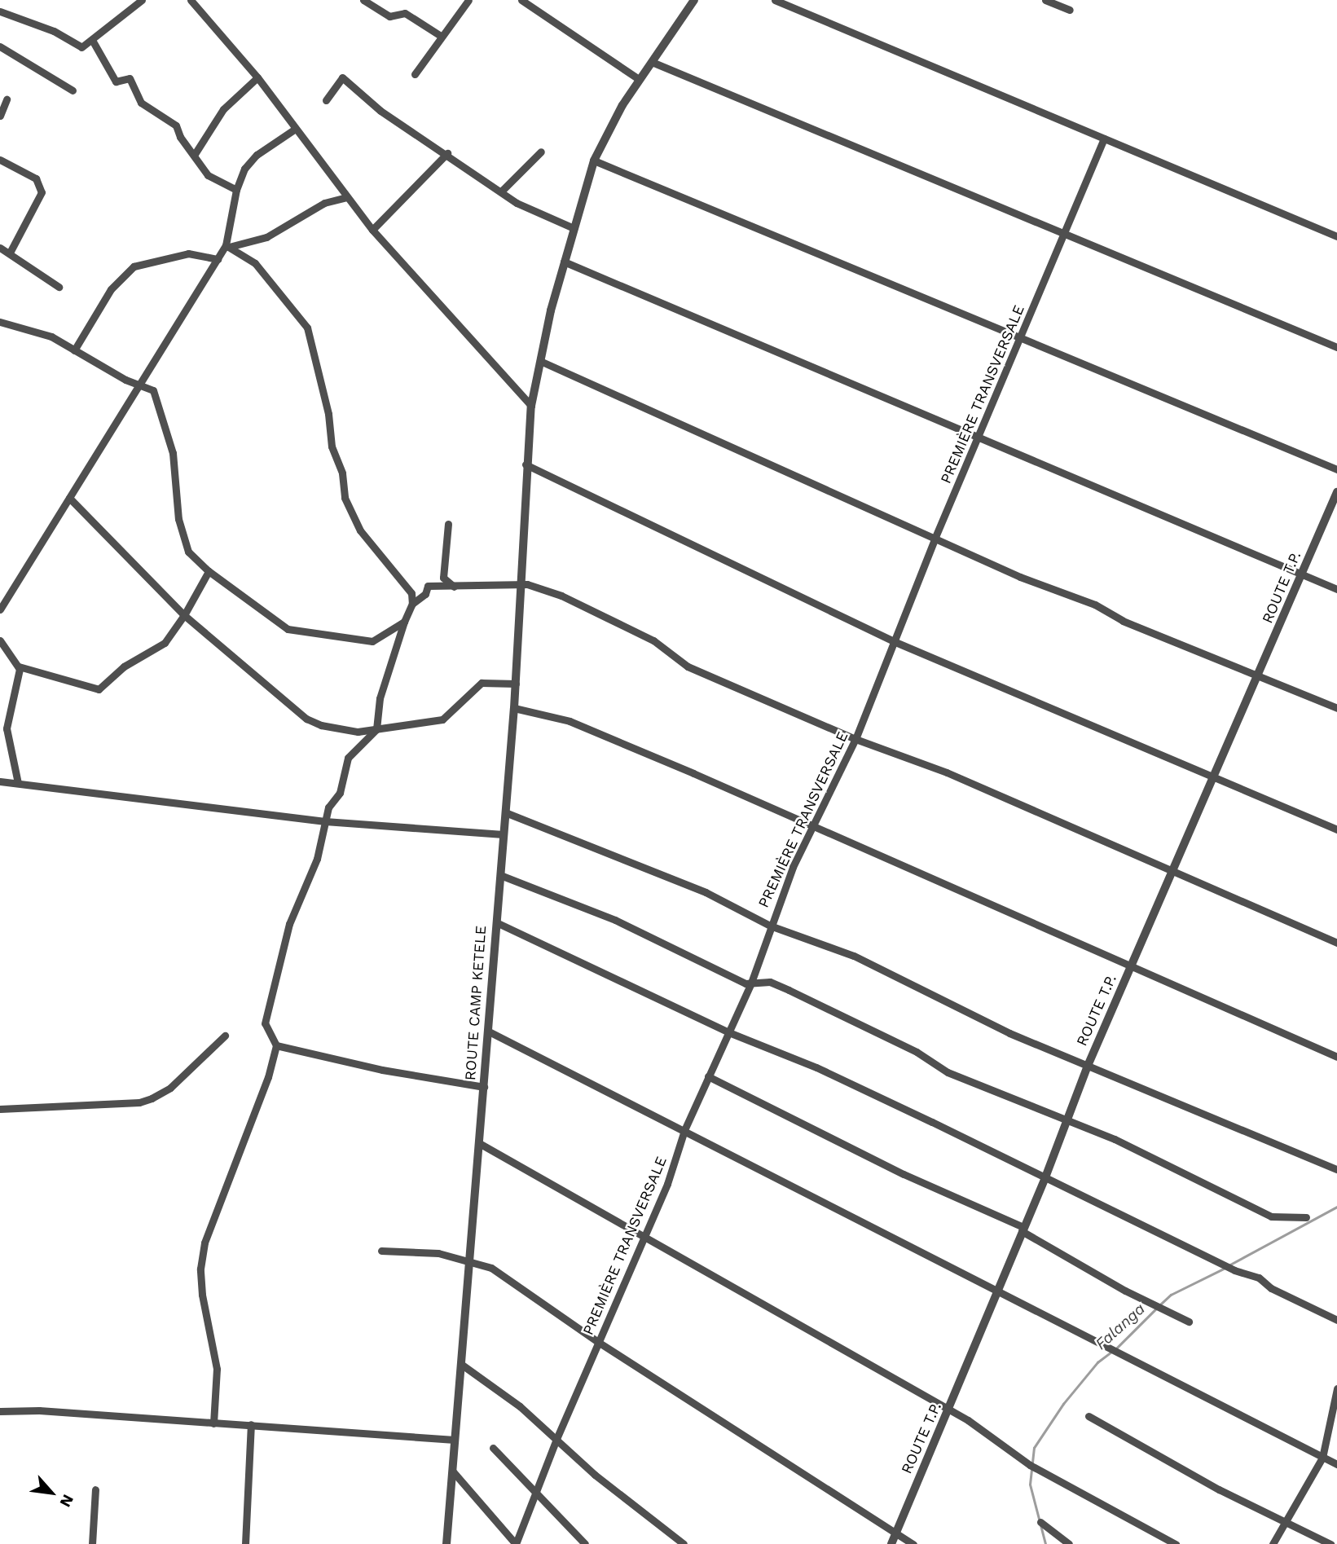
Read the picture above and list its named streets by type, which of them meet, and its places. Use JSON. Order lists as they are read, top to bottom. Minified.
{"streets":{"street":["PREMIÈRE TRANSVERSALE","ROUTE T.P.","ROUTE CAMP KETELE"]},"water":["Falanga"],"north":"bottom right"}
